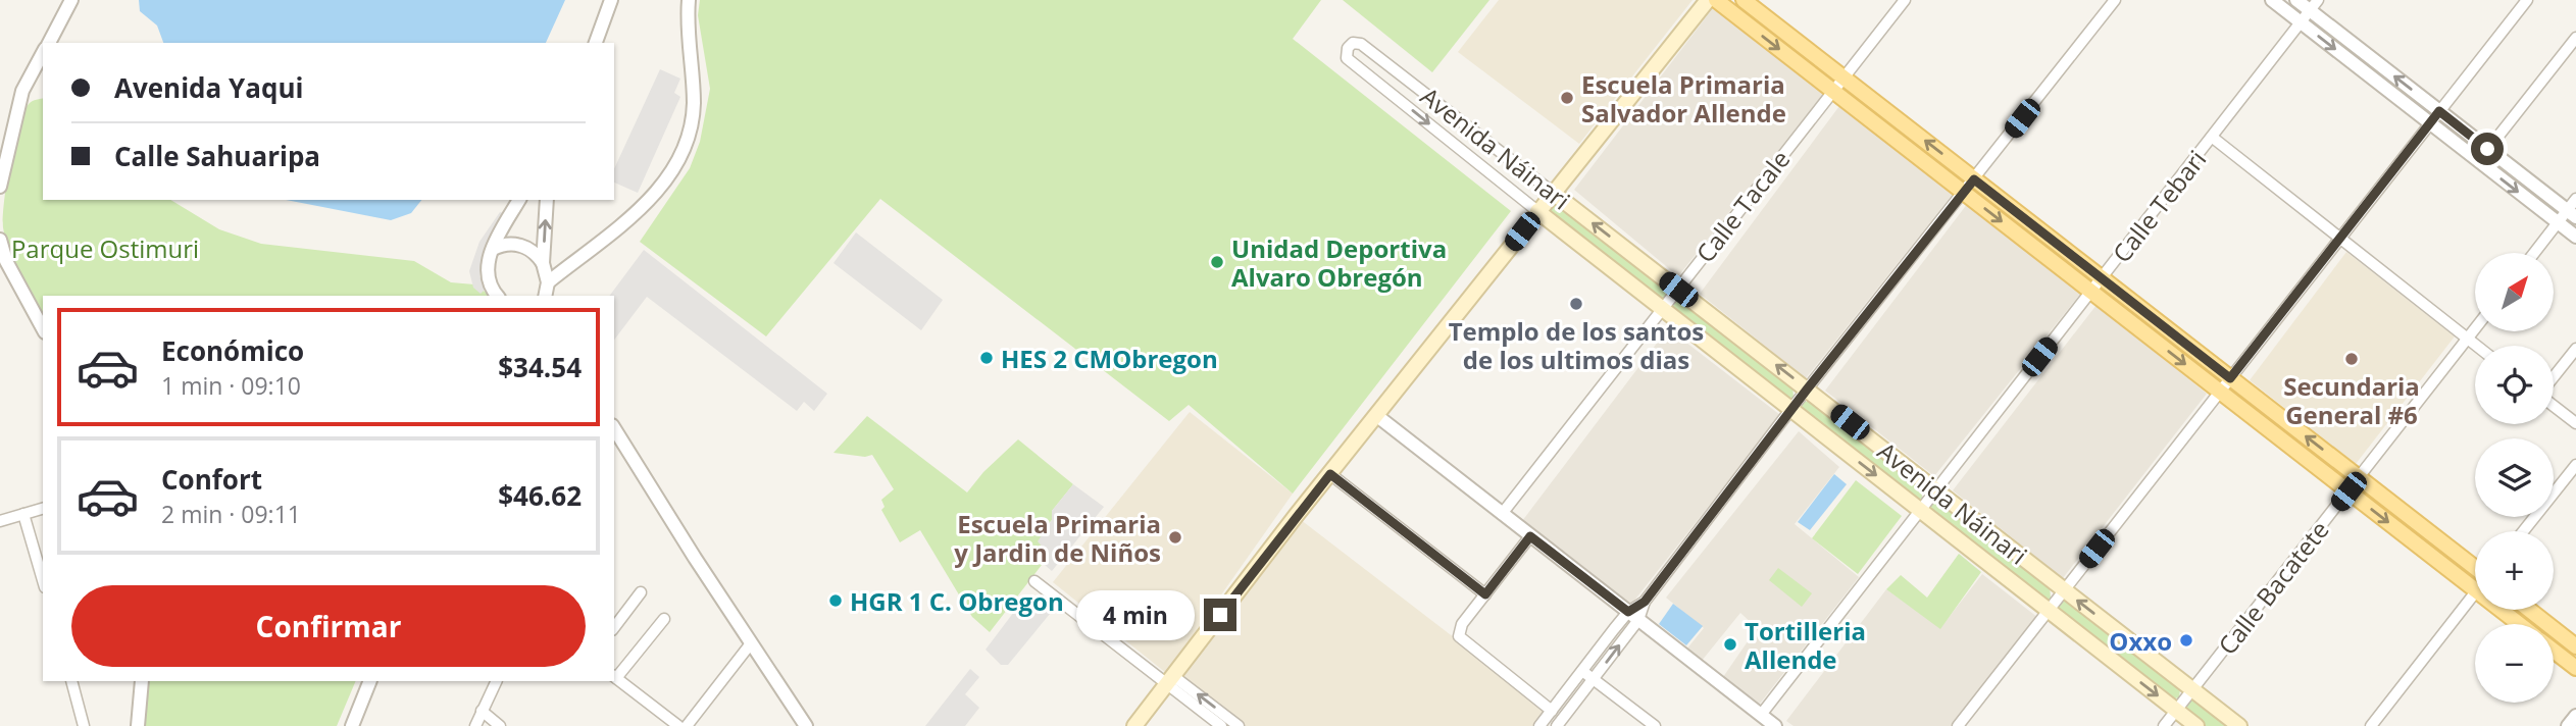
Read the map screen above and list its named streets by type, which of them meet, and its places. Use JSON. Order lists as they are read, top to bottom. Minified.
{"streets":{"main road":["Avenida Náinari"],"street":["Calle Tacale","Calle Tebari","Calle Bacatete"]},"crossings":[["Avenida Náinari","Calle Tacale"],["Avenida Náinari","Calle Tebari"],["Avenida Náinari","Calle Bacatete"]],"parks":["Parque Ostimuri"],"places":["Escuela Primaria Salvador Allende","Unidad Deportiva Alvaro Obregón","Templo de los santos de los ultimos dias","HES 2 CMObregon","Secundaria General #6","Escuela Primaria y Jardin de Niños","HGR 1 C. Obregon","Oxxo","Tortilleria Allende"],"north":"top right","page":{"banner":["Avenida Yaqui","Calle Sahuaripa"],"map_buttons":["+","−"],"list":[{"name":"Económico","note":"1 min · 09:10","value":"$34.54"},{"name":"Confort","note":"2 min · 09:11","value":"$46.62"}],"buttons":"Confirmar","bubble":"4 min"}}
